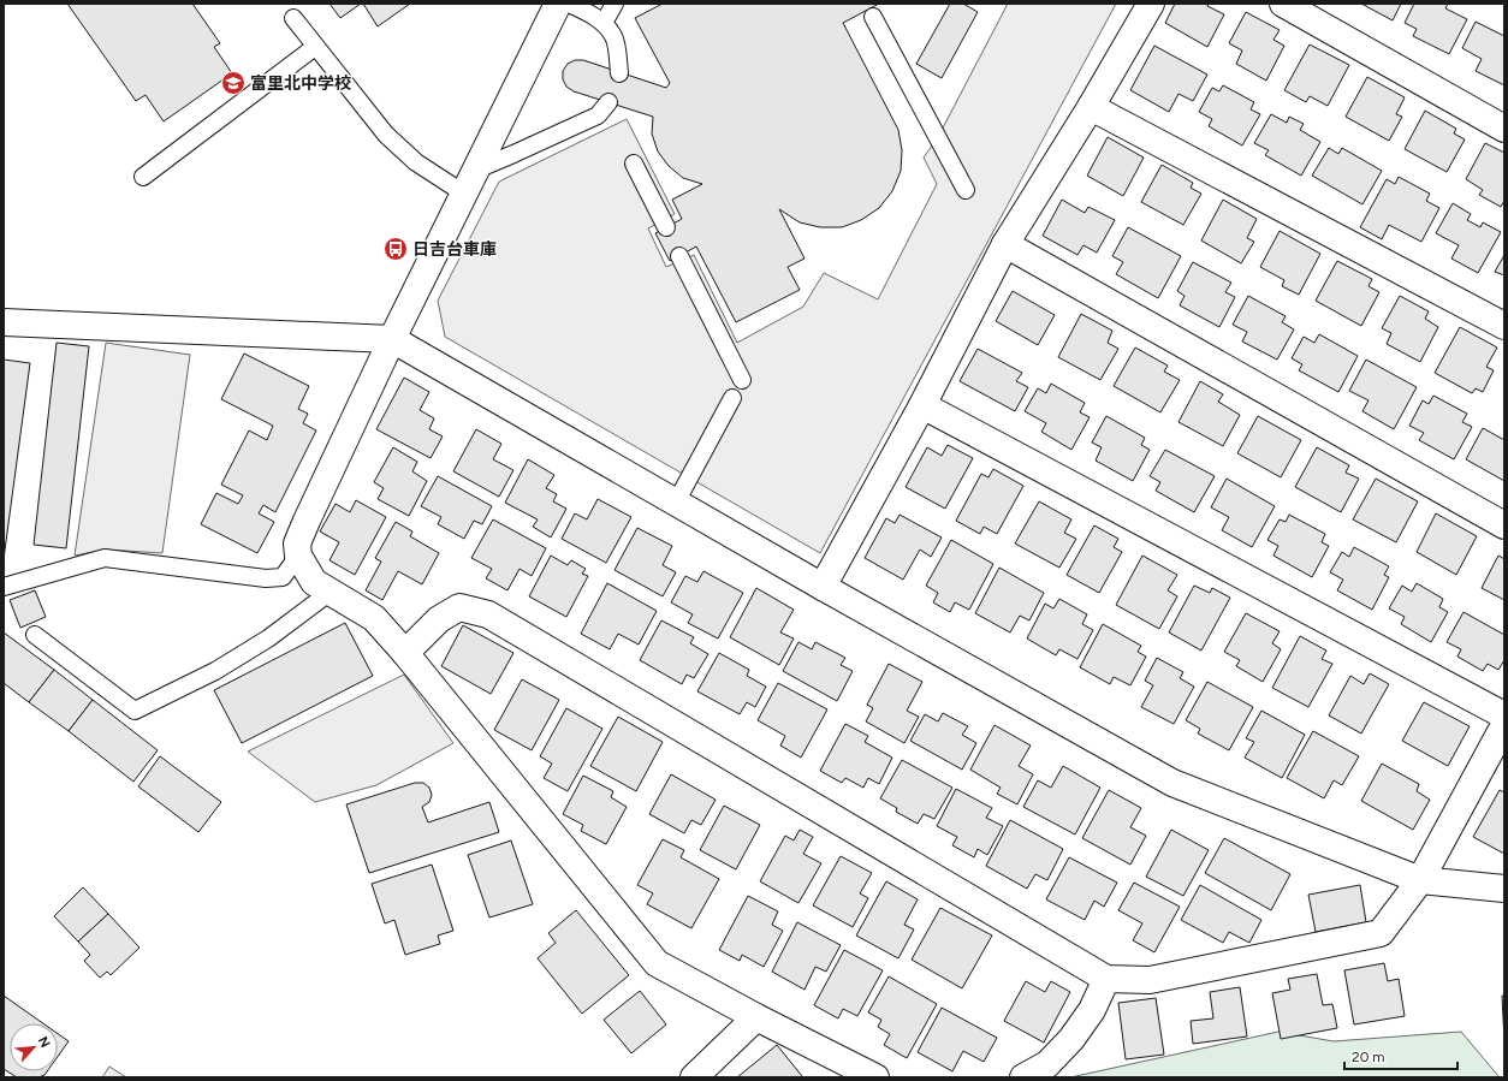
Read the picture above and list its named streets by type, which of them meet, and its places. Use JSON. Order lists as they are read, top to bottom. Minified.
{"places":{"school or university":["富里北中学校"],"bus stop":["日吉台車庫"]},"scale_bar":"20 m","north":"top right"}
